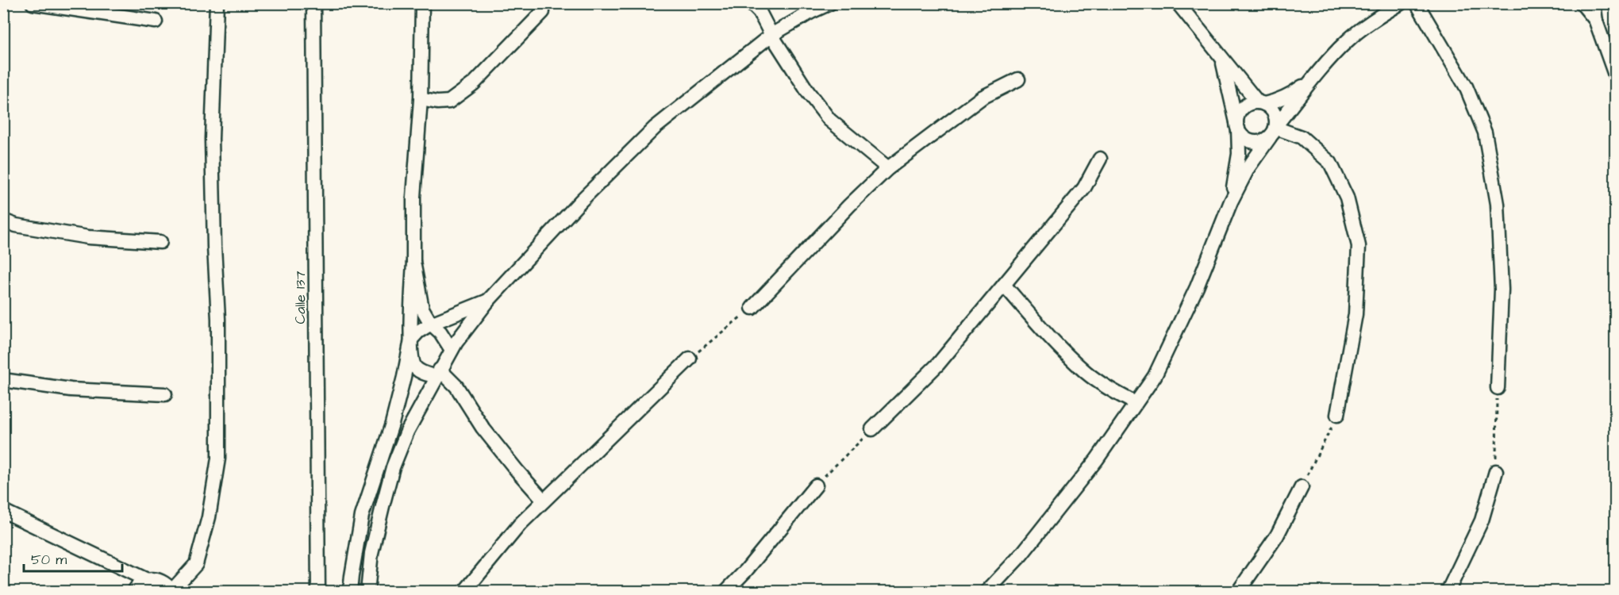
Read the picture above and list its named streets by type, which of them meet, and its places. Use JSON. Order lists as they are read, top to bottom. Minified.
{"streets":{"street":["Calle 137"]},"scale_bar":"50 m"}
